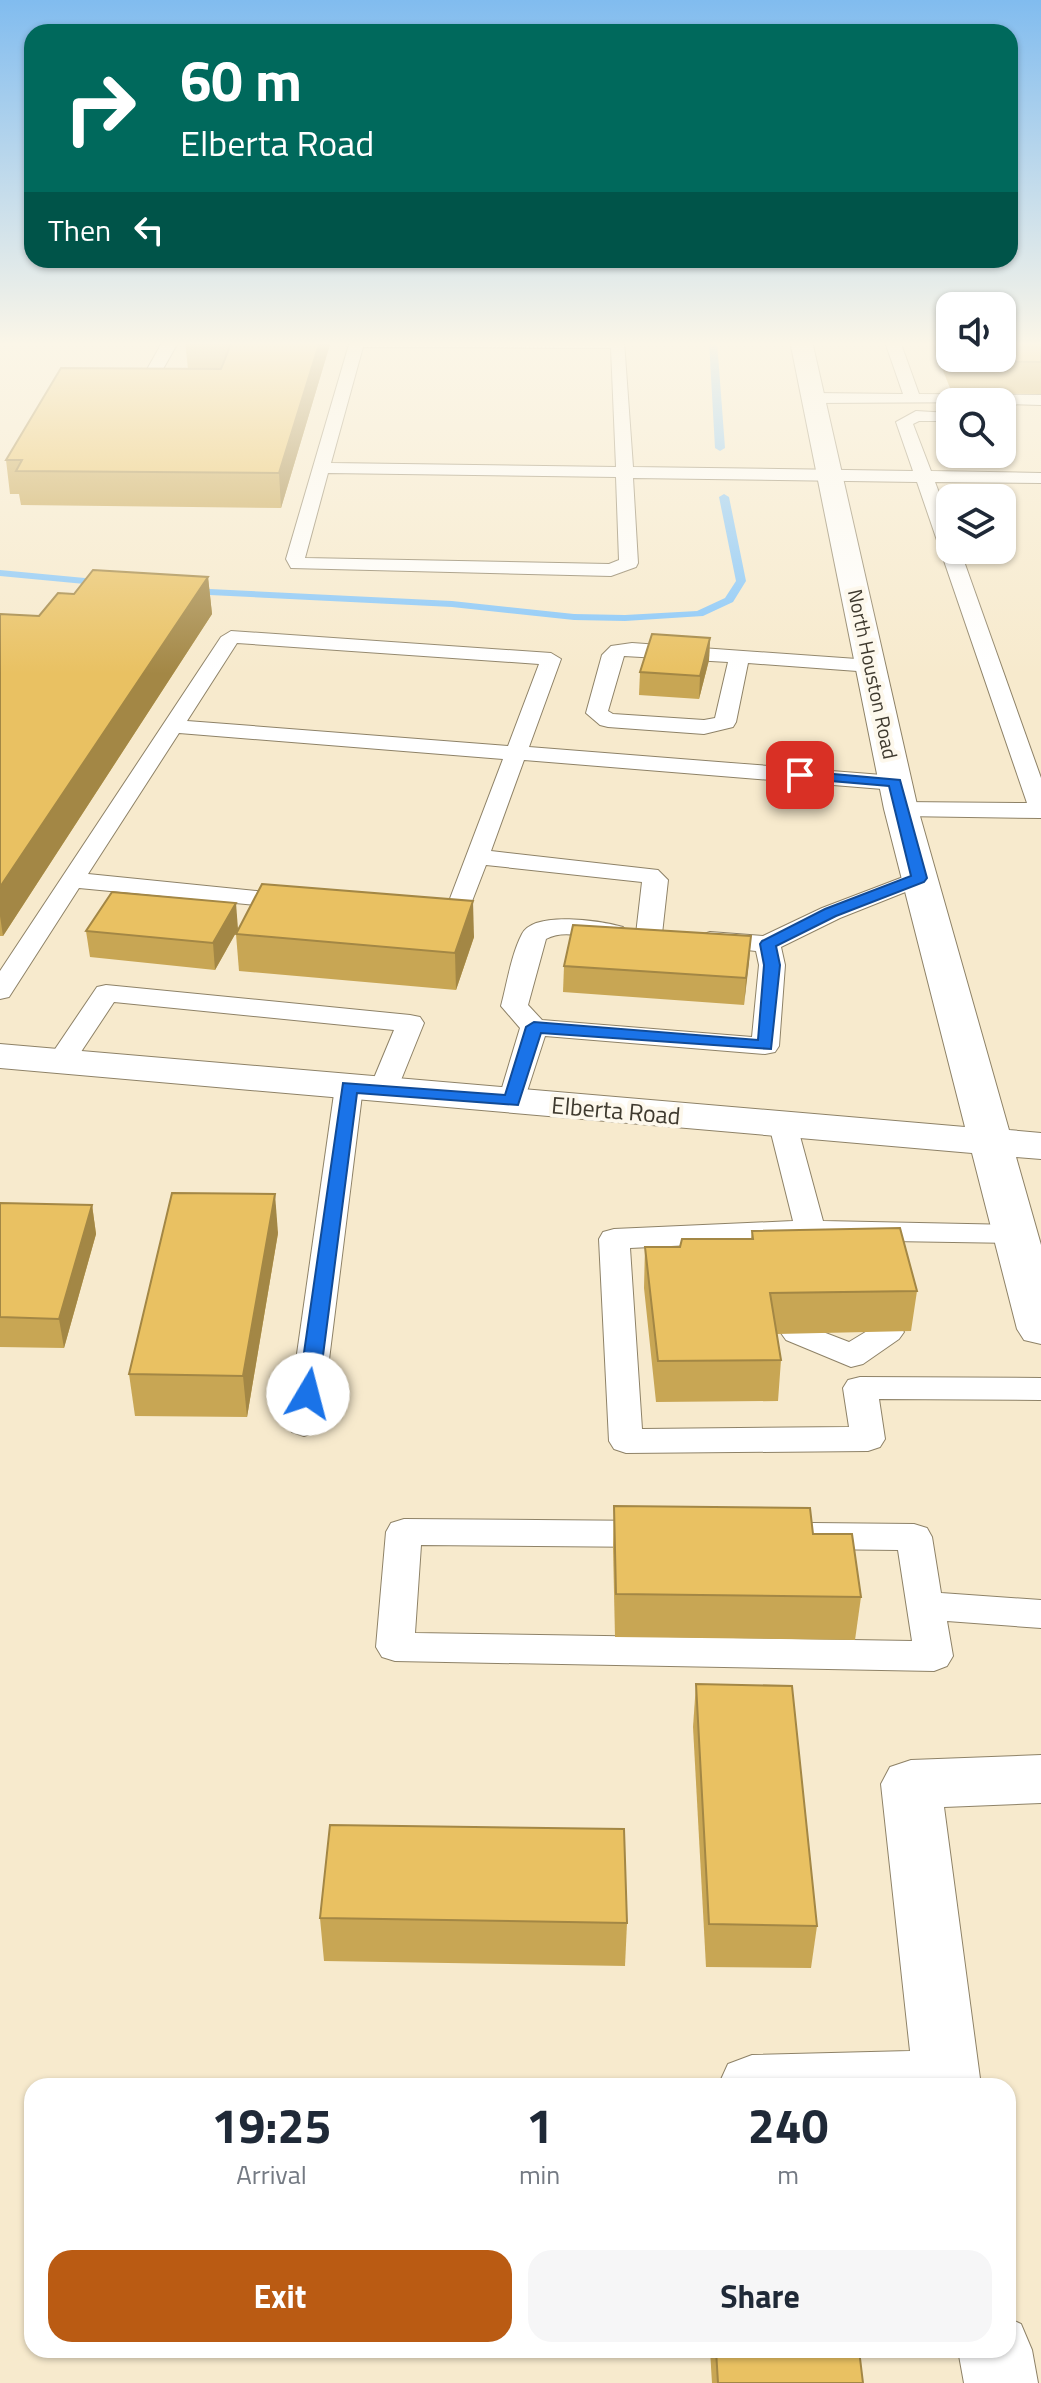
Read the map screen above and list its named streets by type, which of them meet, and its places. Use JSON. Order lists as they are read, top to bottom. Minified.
{"streets":{"street":["North Houston Road","Elberta Road"]},"crossings":[["North Houston Road","Elberta Road"]],"page":{"turn":["60 m","Elberta Road"],"then":"Then","eta":["19:25","Arrival","1","min","240","m"],"buttons":["Exit","Share"]}}
